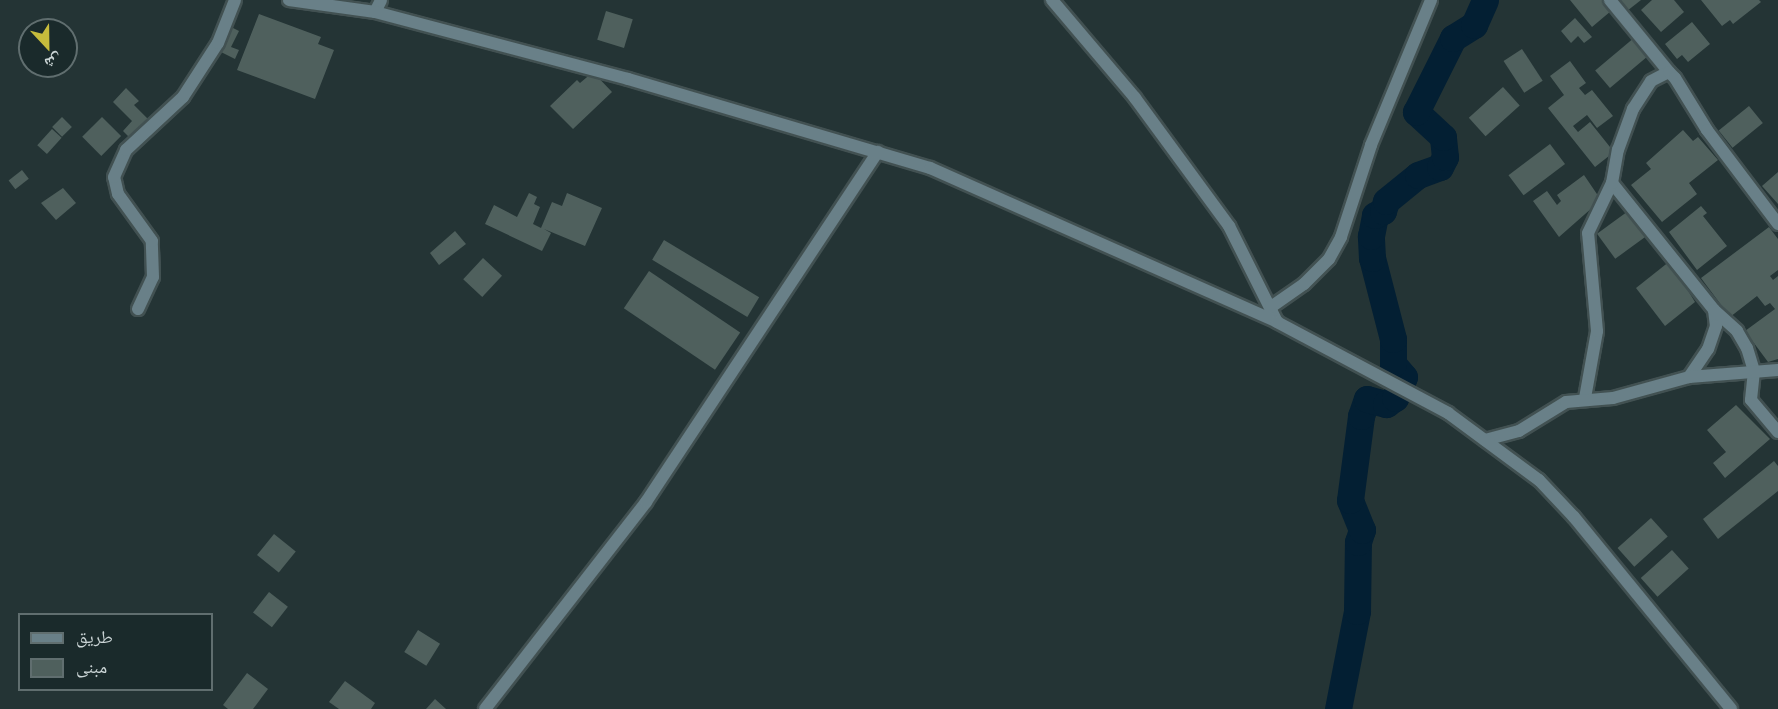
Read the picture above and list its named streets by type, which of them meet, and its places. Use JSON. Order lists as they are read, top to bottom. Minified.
{"legend":["طريق","مبنى"],"north":"bottom"}
